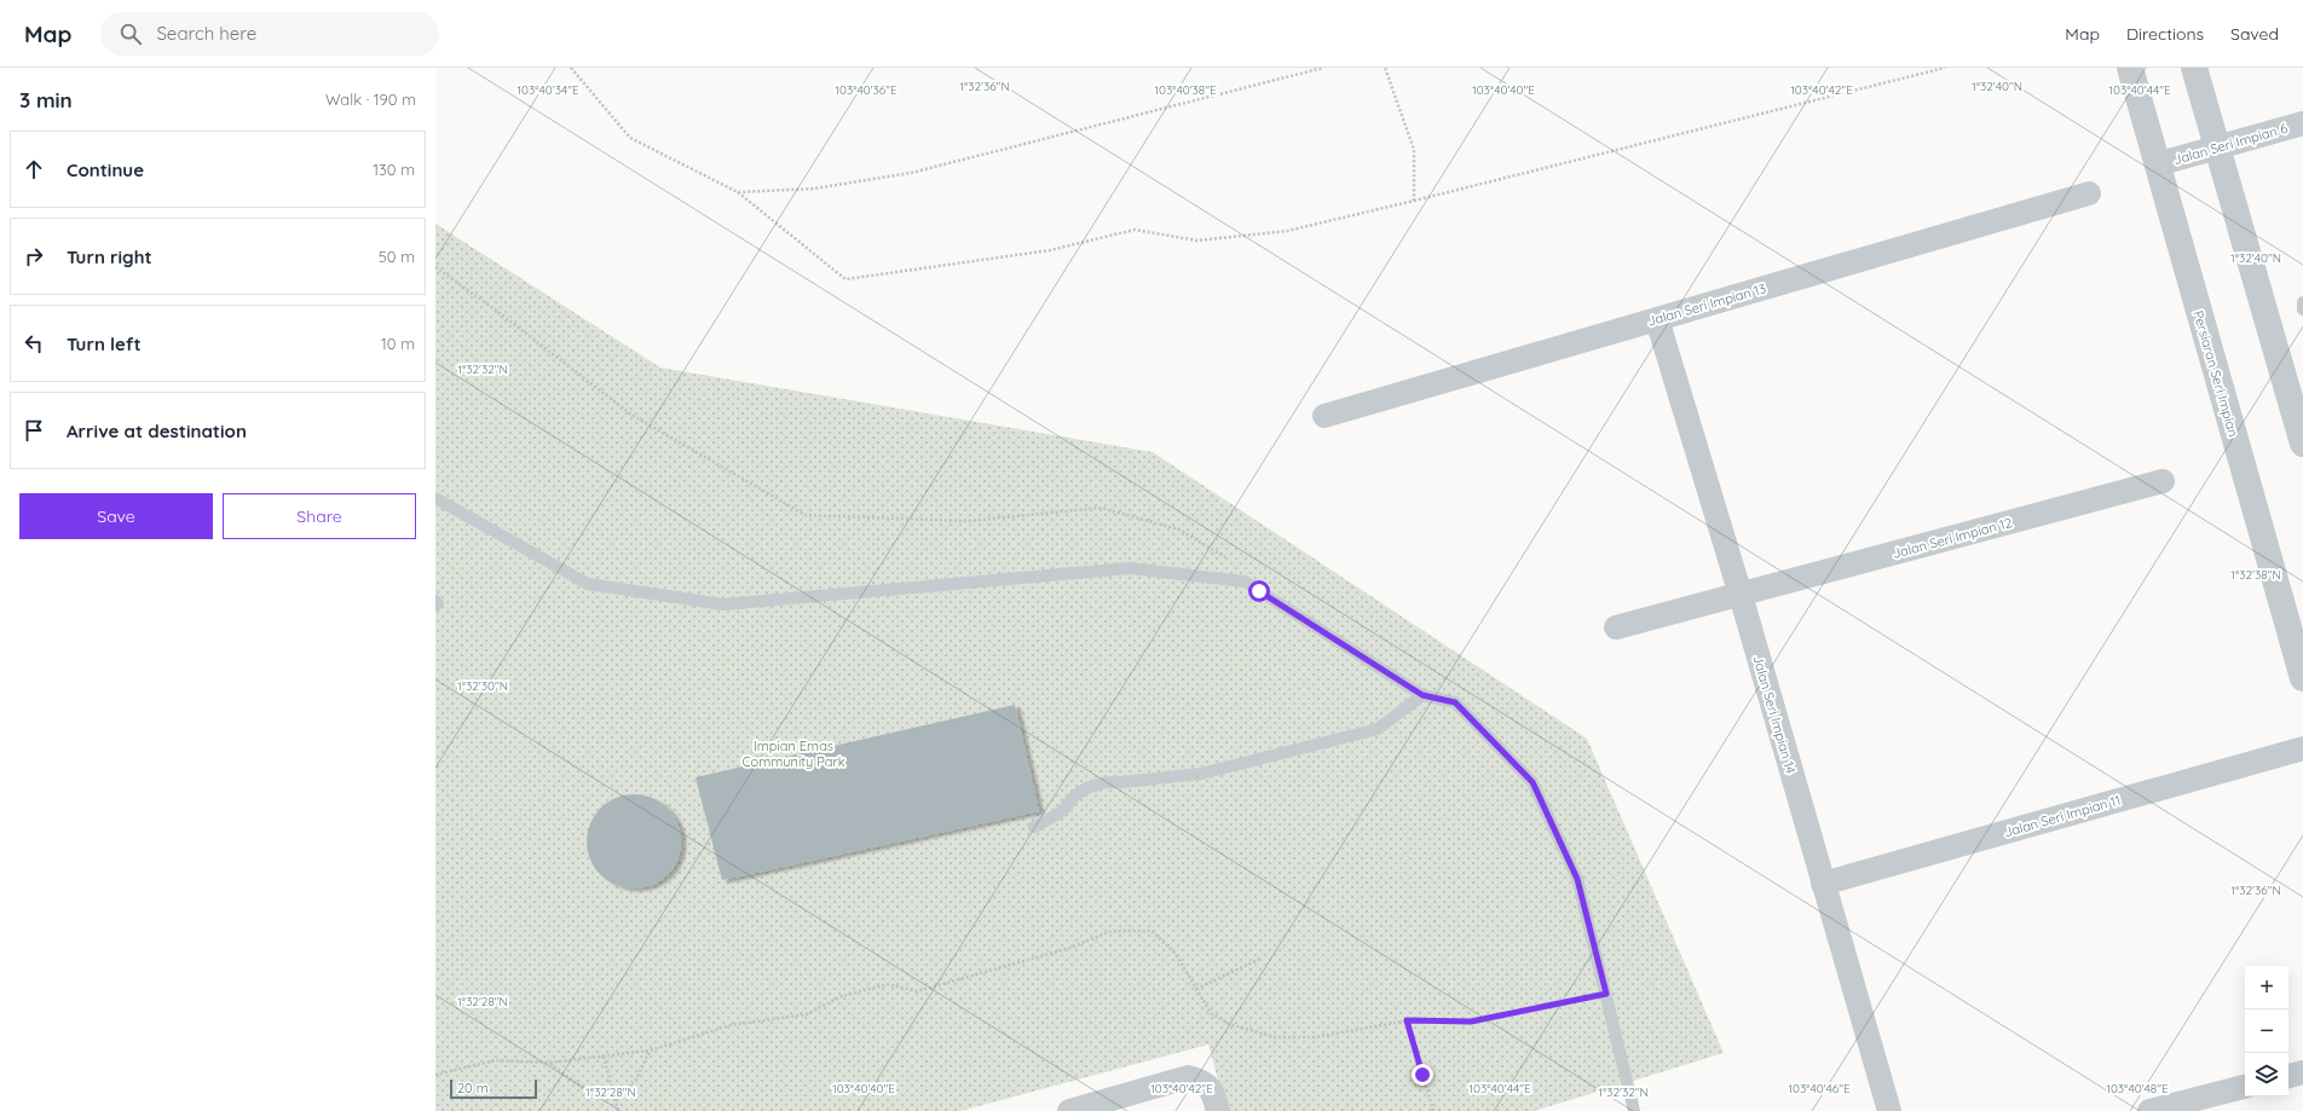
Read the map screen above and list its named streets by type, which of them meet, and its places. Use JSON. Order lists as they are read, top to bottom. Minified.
{"streets":{"street":["Jalan Seri Impian 6","Jalan Seri Impian 13","Persiaran Seri Impian","Jalan Seri Impian 12","Jalan Seri Impian 14","Jalan Seri Impian 11"]},"crossings":[["Jalan Seri Impian 6","Persiaran Seri Impian"],["Jalan Seri Impian 13","Jalan Seri Impian 14"],["Jalan Seri Impian 12","Jalan Seri Impian 14"],["Jalan Seri Impian 14","Jalan Seri Impian 11"]],"parks":["Impian Emas Community Park"],"scale_bar":"20 m","page":{"header":"Map","search":"Search here","nav":["Map","Directions","Saved"],"heading":["3 min","Walk · 190 m"],"list":[["Continue","130 m"],["Turn right","50 m"],["Turn left","10 m"],"Arrive at destination"],"buttons":["Save","Share"],"map_buttons":["+","−"],"scale":"20 m"},"coordinates":["1°32'36\"N","1°32'40\"N","103°40'34\"E","103°40'36\"E","103°40'38\"E","103°40'40\"E","103°40'42\"E","103°40'44\"E","1°32'32\"N","1°32'38\"N","1°32'30\"N","1°32'28\"N","103°40'46\"E","103°40'48\"E"]}
